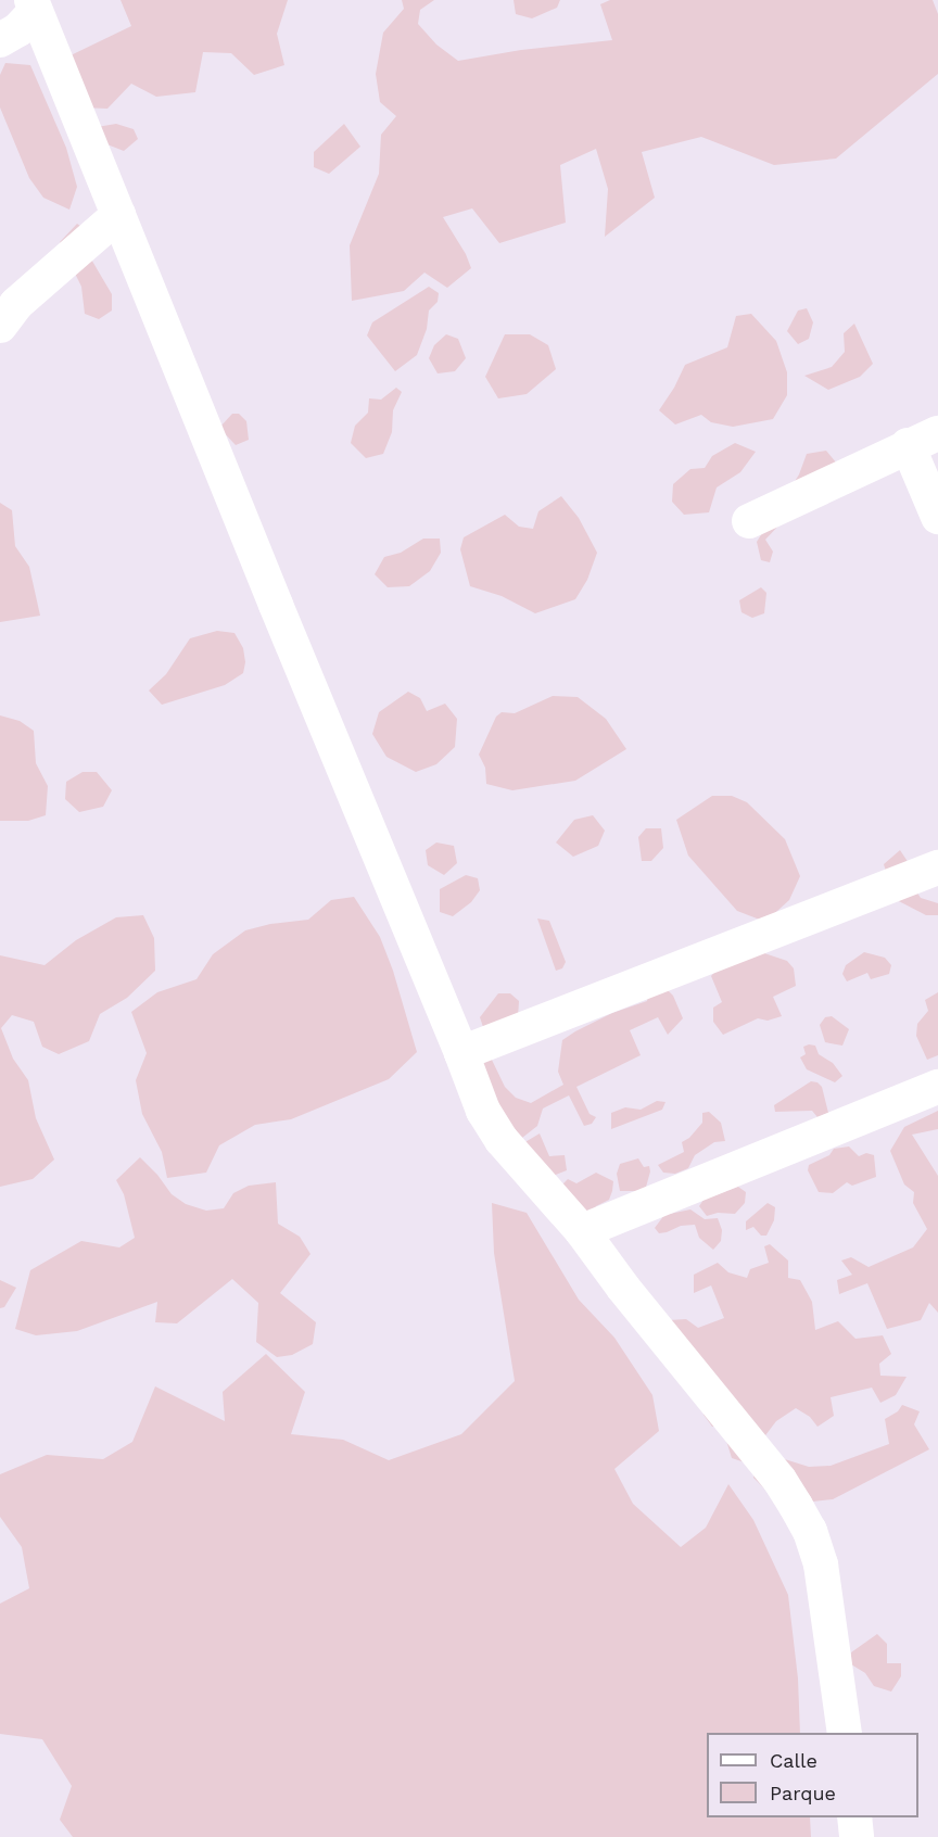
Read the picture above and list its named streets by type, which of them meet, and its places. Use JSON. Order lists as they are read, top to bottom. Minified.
{"legend":["Calle","Parque"]}
